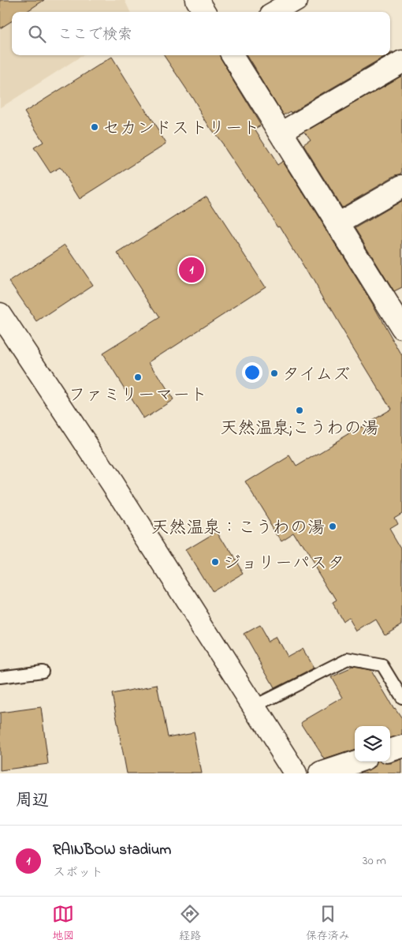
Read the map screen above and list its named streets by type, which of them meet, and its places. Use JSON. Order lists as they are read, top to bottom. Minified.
{"places":["セカンドストリート","タイムズ","ファミリーマート","天然温泉;こうわの湯","天然温泉：こうわの湯","ジョリーパスタ"],"page":{"search":"ここで検索","pins":"1","heading":"周辺","list":[{"mark":"1","name":"RAINBOW stadium","note":"スポット","value":"30 m"}],"nav":["地図","経路","保存済み"]}}
